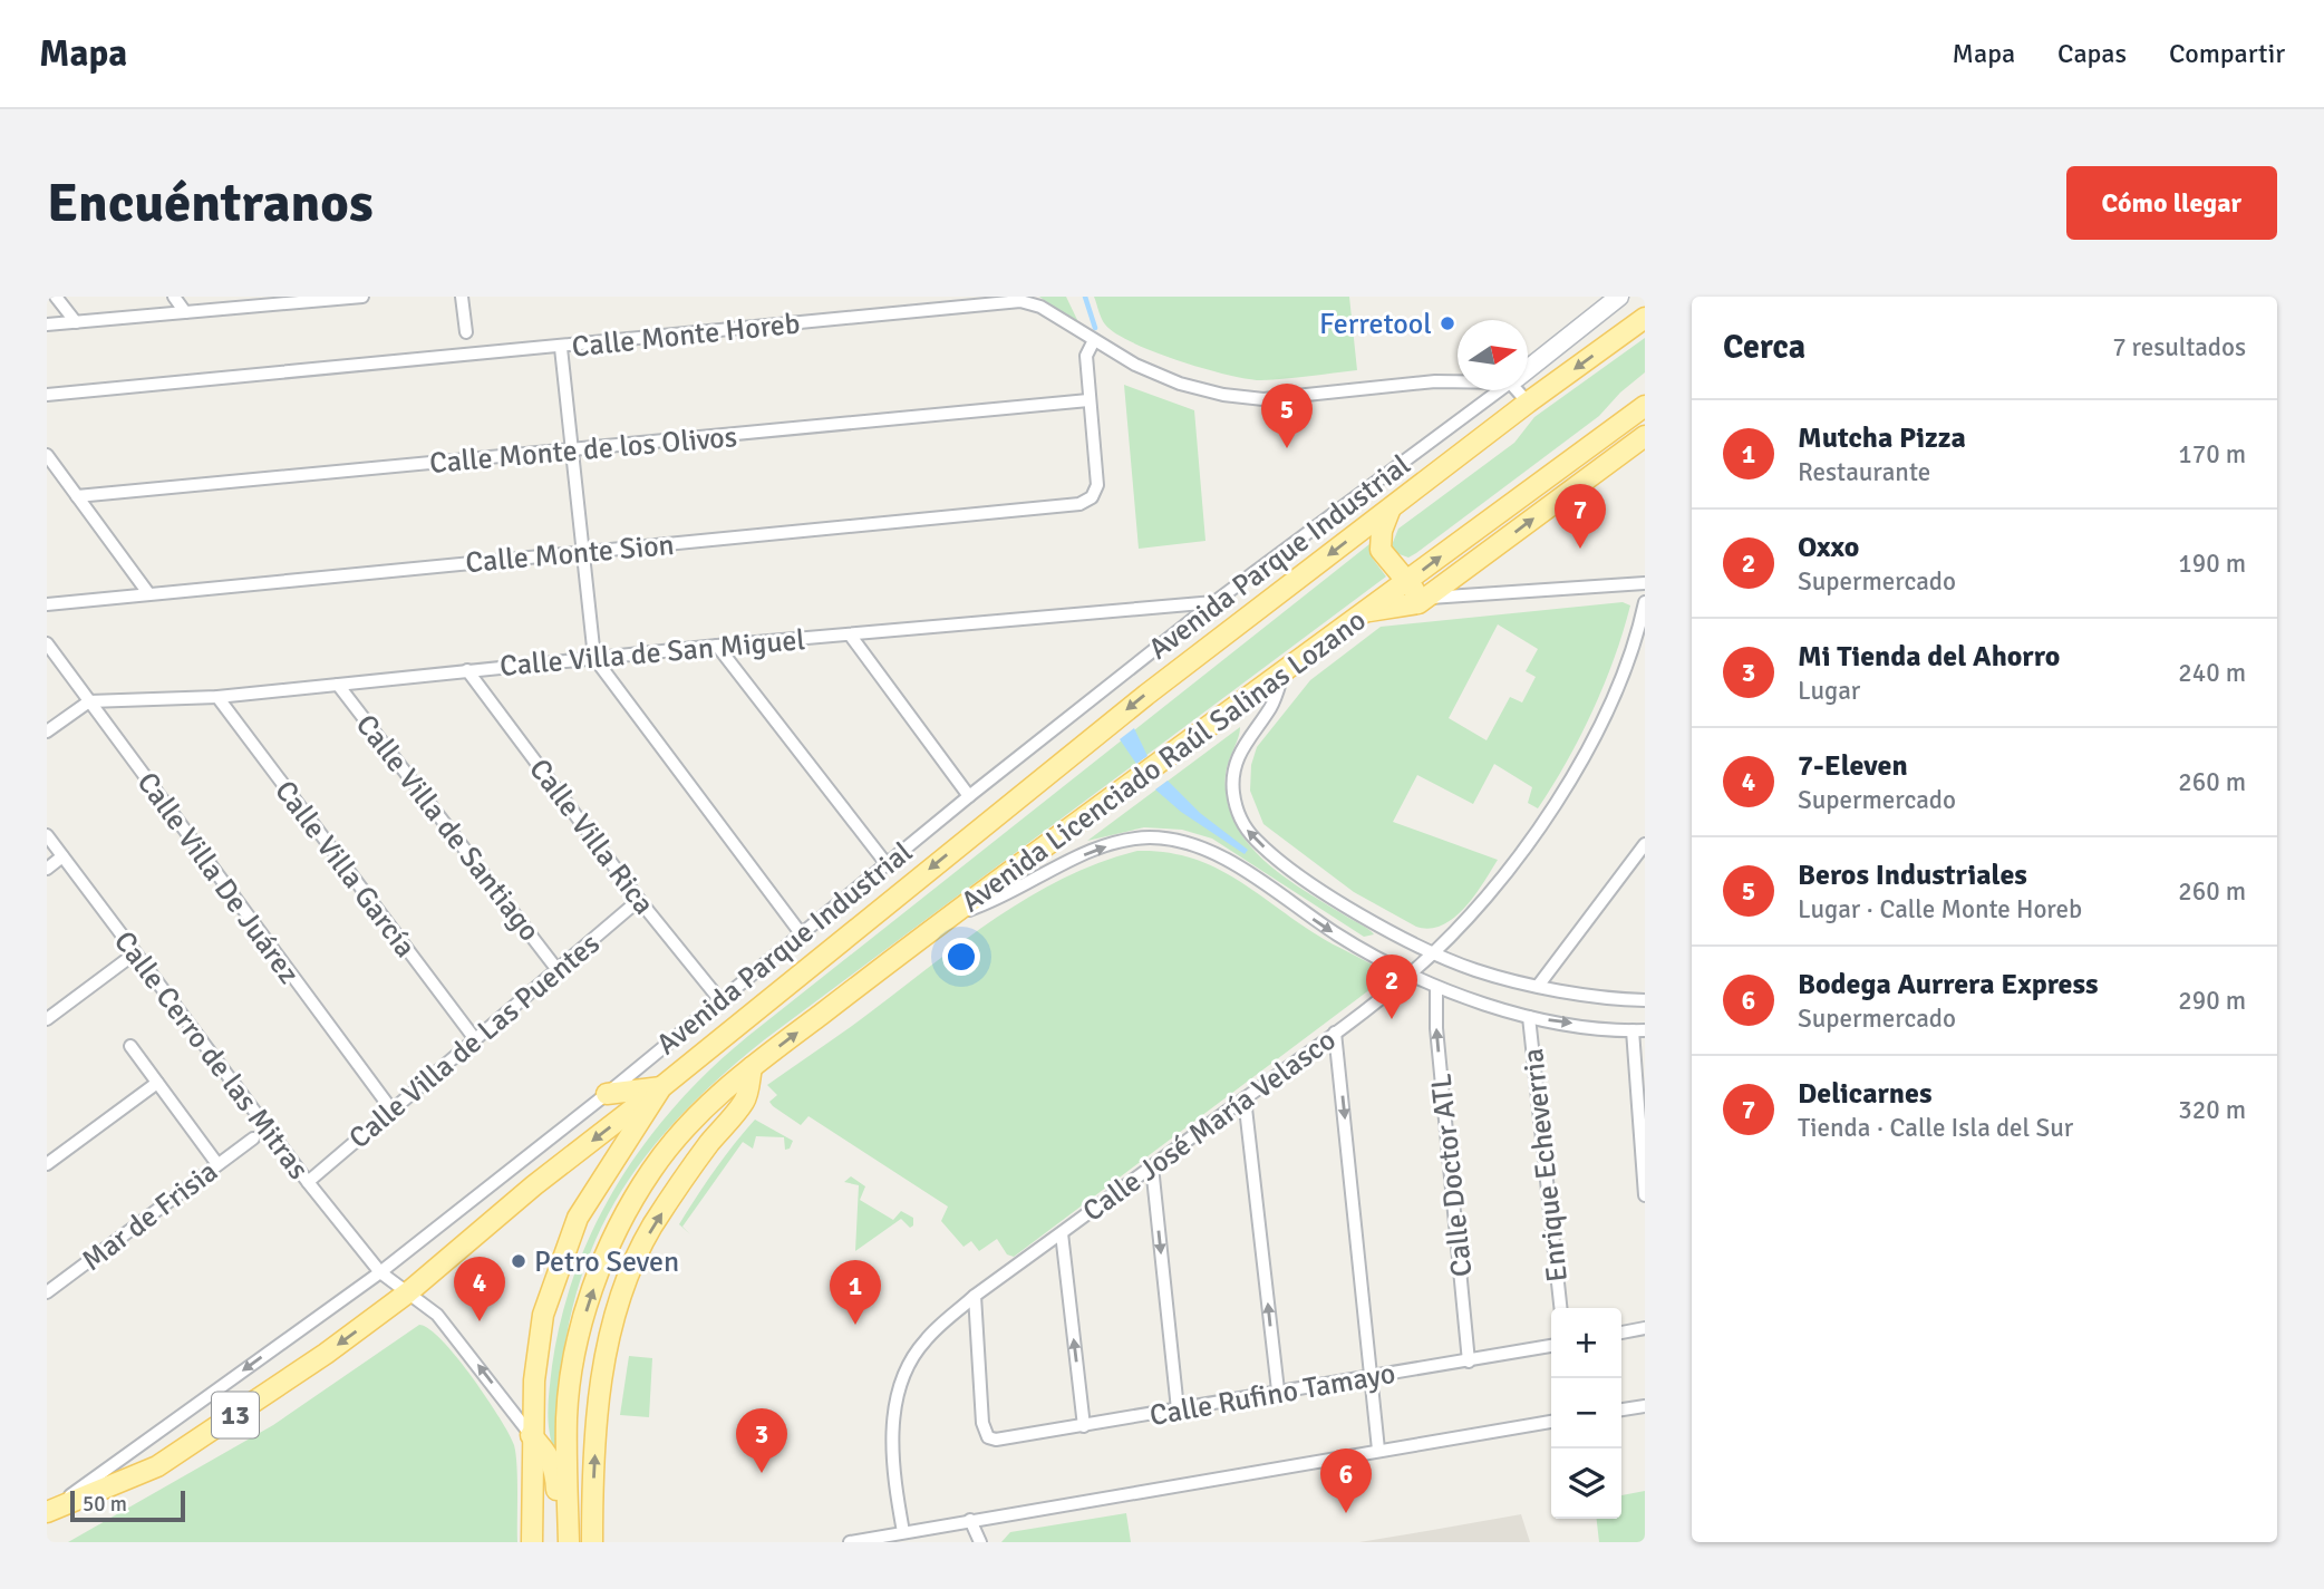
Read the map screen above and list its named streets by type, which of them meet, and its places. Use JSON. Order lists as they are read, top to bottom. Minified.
{"streets":{"main road":["Avenida Licenciado Raúl Salinas Lozano","13"],"street":["Calle Monte Horeb","Calle Monte de los Olivos","Calle Monte Sion","Avenida Parque Industrial","Calle Villa de San Miguel","Calle Villa de Santiago","Calle Villa Rica","Calle Villa García","Calle Villa De Juárez","Calle Villa de Las Puentes","Calle Cerro de las Mitras","Calle José María Velasco","Enrique Echeverria","Calle Doctor ATL","Mar de Frisia","Calle Rufino Tamayo"]},"crossings":[["Calle Monte de los Olivos","Calle Monte Sion"],["Avenida Parque Industrial","Calle Villa de San Miguel"],["Avenida Parque Industrial","Calle Villa Rica"],["Avenida Parque Industrial","Calle Cerro de las Mitras"],["Avenida Parque Industrial","13"],["Calle Villa de San Miguel","Calle Villa de Santiago"],["Calle Villa de San Miguel","Calle Villa Rica"],["Calle Villa de San Miguel","Calle Villa García"],["Calle Villa de San Miguel","Calle Villa De Juárez"],["Avenida Licenciado Raúl Salinas Lozano","Calle Cerro de las Mitras"],["Avenida Licenciado Raúl Salinas Lozano","13"],["Calle Villa de Santiago","Calle Villa de Las Puentes"],["Calle Villa Rica","Calle Villa de Las Puentes"],["Calle Villa García","Calle Villa de Las Puentes"],["Calle Villa De Juárez","Calle Villa de Las Puentes"],["Calle Villa de Las Puentes","Calle Cerro de las Mitras"],["Calle Cerro de las Mitras","13"],["Calle José María Velasco","Calle Rufino Tamayo"],["Calle Doctor ATL","Calle Rufino Tamayo"]],"places":["Ferretool","Petro Seven"],"scale_bar":"50 m","north":"right","page":{"header":"Mapa","nav":["Mapa","Capas","Compartir"],"buttons":"Cómo llegar","title":"Encuéntranos","heading":["Cerca","7 resultados"],"pins":["5","7","2","4","1","3","6"],"list":[{"mark":"1","name":"Mutcha Pizza","note":"Restaurante","value":"170 m"},{"mark":"2","name":"Oxxo","note":"Supermercado","value":"190 m"},{"mark":"3","name":"Mi Tienda del Ahorro","note":"Lugar","value":"240 m"},{"mark":"4","name":"7-Eleven","note":"Supermercado","value":"260 m"},{"mark":"5","name":"Beros Industriales","note":"Lugar · Calle Monte Horeb","value":"260 m"},{"mark":"6","name":"Bodega Aurrera Express","note":"Supermercado","value":"290 m"},{"mark":"7","name":"Delicarnes","note":"Tienda · Calle Isla del Sur","value":"320 m"}],"map_buttons":["+","−"],"scale":"50 m"}}
